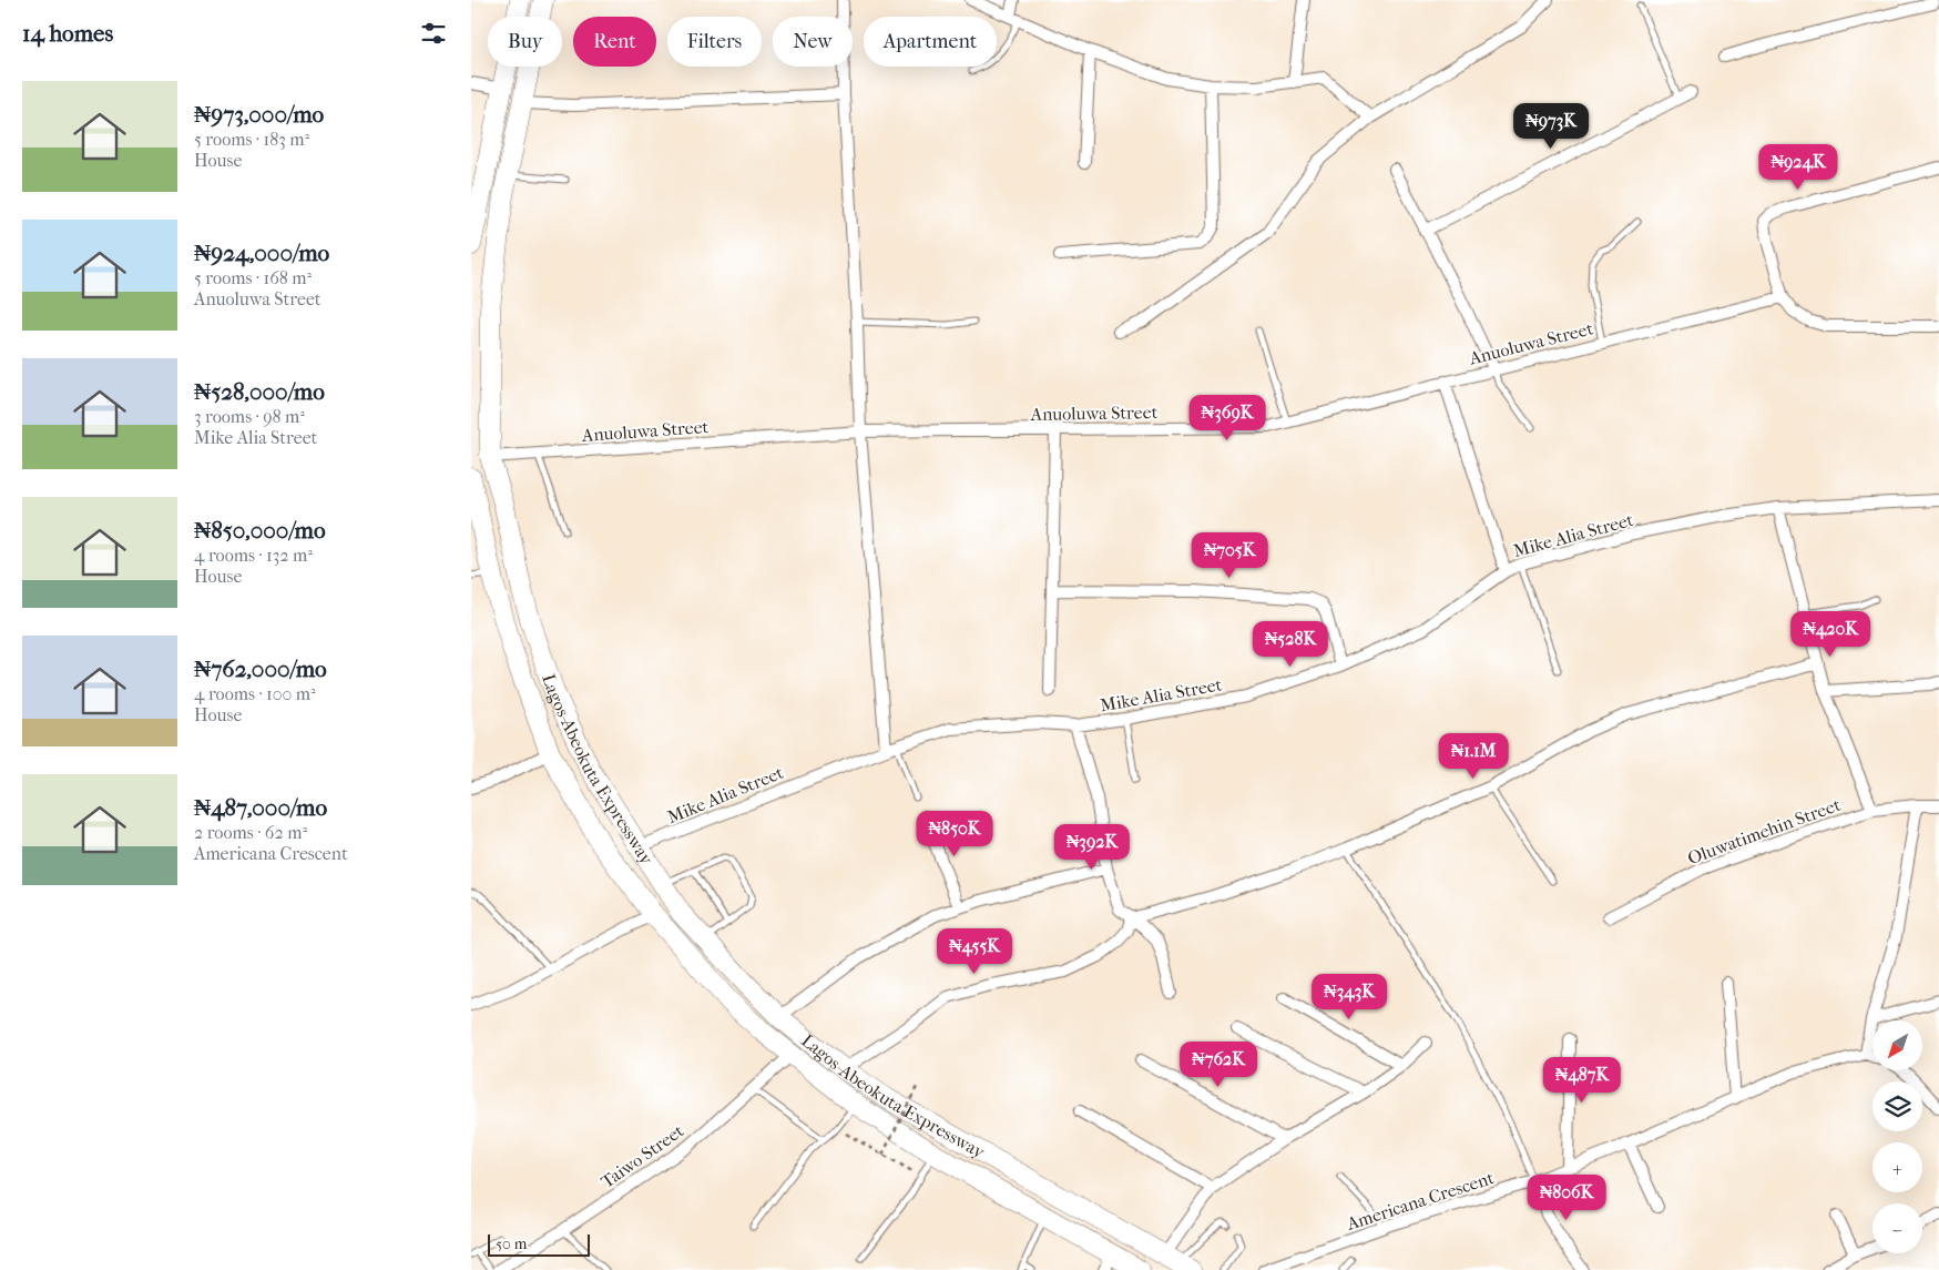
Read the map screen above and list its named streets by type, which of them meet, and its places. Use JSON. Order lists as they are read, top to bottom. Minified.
{"streets":{"highway":["Lagos-Abeokuta Expressway"],"street":["Anuoluwa Street","Mike Alia Street","Oluwatimehin Street","Taiwo Street","Americana Crescent"]},"crossings":[["Anuoluwa Street","Lagos-Abeokuta Expressway"],["Mike Alia Street","Lagos-Abeokuta Expressway"],["Lagos-Abeokuta Expressway","Taiwo Street"]],"scale_bar":"50 m","north":"bottom left","page":{"heading":"14 homes","chip":["Buy","Rent","Filters","New","Apartment"],"list":[{"name":"₦973,000/mo","note":"5 rooms · 183 m² · House"},{"name":"₦924,000/mo","note":"5 rooms · 168 m² · Anuoluwa Street"},{"name":"₦528,000/mo","note":"3 rooms · 98 m² · Mike Alia Street"},{"name":"₦850,000/mo","note":"4 rooms · 132 m² · House"},{"name":"₦762,000/mo","note":"4 rooms · 100 m² · House"},{"name":"₦487,000/mo","note":"2 rooms · 62 m² · Americana Crescent"}],"price":["₦973K","₦924K","₦369K","₦705K","₦420K","₦528K","₦1.1M","₦850K","₦392K","₦455K","₦343K","₦762K","₦487K","₦806K"],"map_buttons":["+","−"],"scale":"50 m"}}
